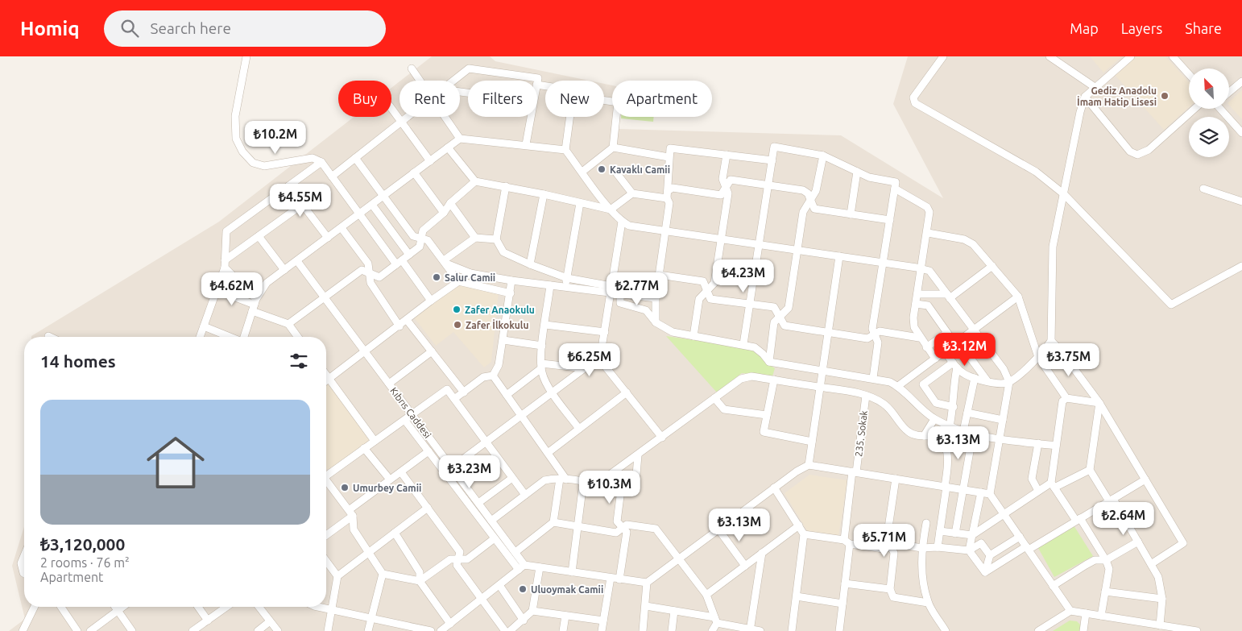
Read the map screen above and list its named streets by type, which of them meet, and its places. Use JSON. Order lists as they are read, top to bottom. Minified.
{"streets":{"street":["Kıbrıs Caddesi","235. Sokak"]},"places":["Gediz Anadolu İmam Hatip Lisesi","Kavaklı Camii","Salur Camii","Zafer Anaokulu","Zafer İlkokulu","Umurbey Camii","Uluoymak Camii"],"north":"top left","page":{"header":"Homiq","search":"Search here","nav":["Map","Layers","Share"],"chip":["Buy","Rent","Filters","New","Apartment"],"price":["₺10.2M","₺4.55M","₺4.23M","₺4.62M","₺2.77M","₺3.12M","₺6.25M","₺3.75M","₺3.13M","₺3.23M","₺10.3M","₺2.64M","₺3.13M","₺5.71M"],"heading":"14 homes","list":[{"name":"₺3,120,000","note":"2 rooms · 76 m² · Apartment"}]}}
